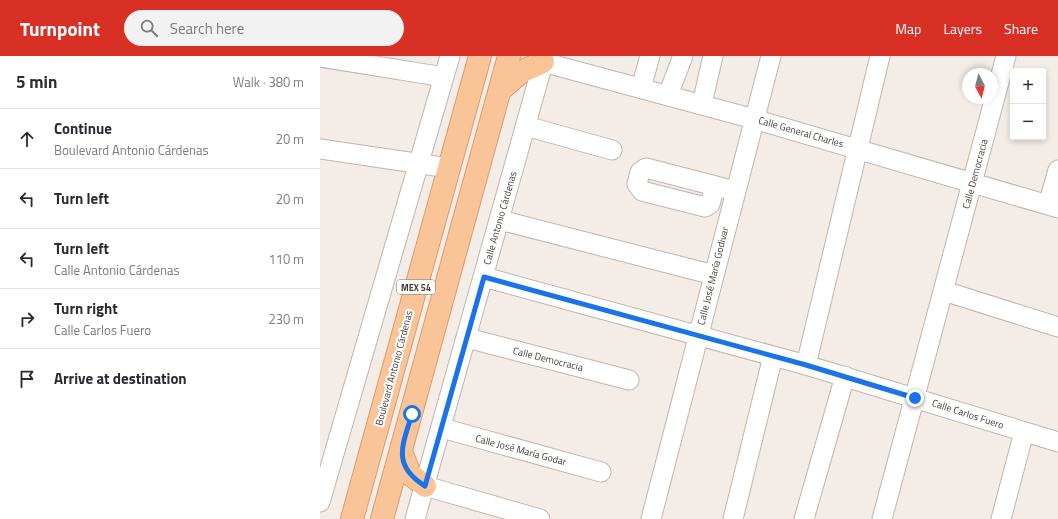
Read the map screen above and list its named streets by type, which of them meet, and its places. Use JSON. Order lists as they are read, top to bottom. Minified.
{"streets":{"main road":["MEX 54","Boulevard Antonio Cárdenas"],"street":["Calle General Charles","Calle Democracia","Calle Antonio Cárdenas","Calle José María Godivar","Calle Carlos Fuero","Calle José María Godar"]},"crossings":[["Calle General Charles","Calle Democracia"],["Calle General Charles","Calle Antonio Cárdenas"],["Calle General Charles","Calle José María Godivar"],["Calle Democracia","Calle Antonio Cárdenas"],["Calle Democracia","Calle Carlos Fuero"],["Calle Antonio Cárdenas","Calle Carlos Fuero"],["Calle Antonio Cárdenas","Calle José María Godar"],["Calle José María Godivar","Calle Carlos Fuero"]],"north":"bottom","page":{"header":"Turnpoint","search":"Search here","nav":["Map","Layers","Share"],"heading":["5 min","Walk · 380 m"],"map_buttons":["+","−"],"list":[["Continue","Boulevard Antonio Cárdenas","20 m"],["Turn left","20 m"],["Turn left","Calle Antonio Cárdenas","110 m"],["Turn right","Calle Carlos Fuero","230 m"],"Arrive at destination"]}}
